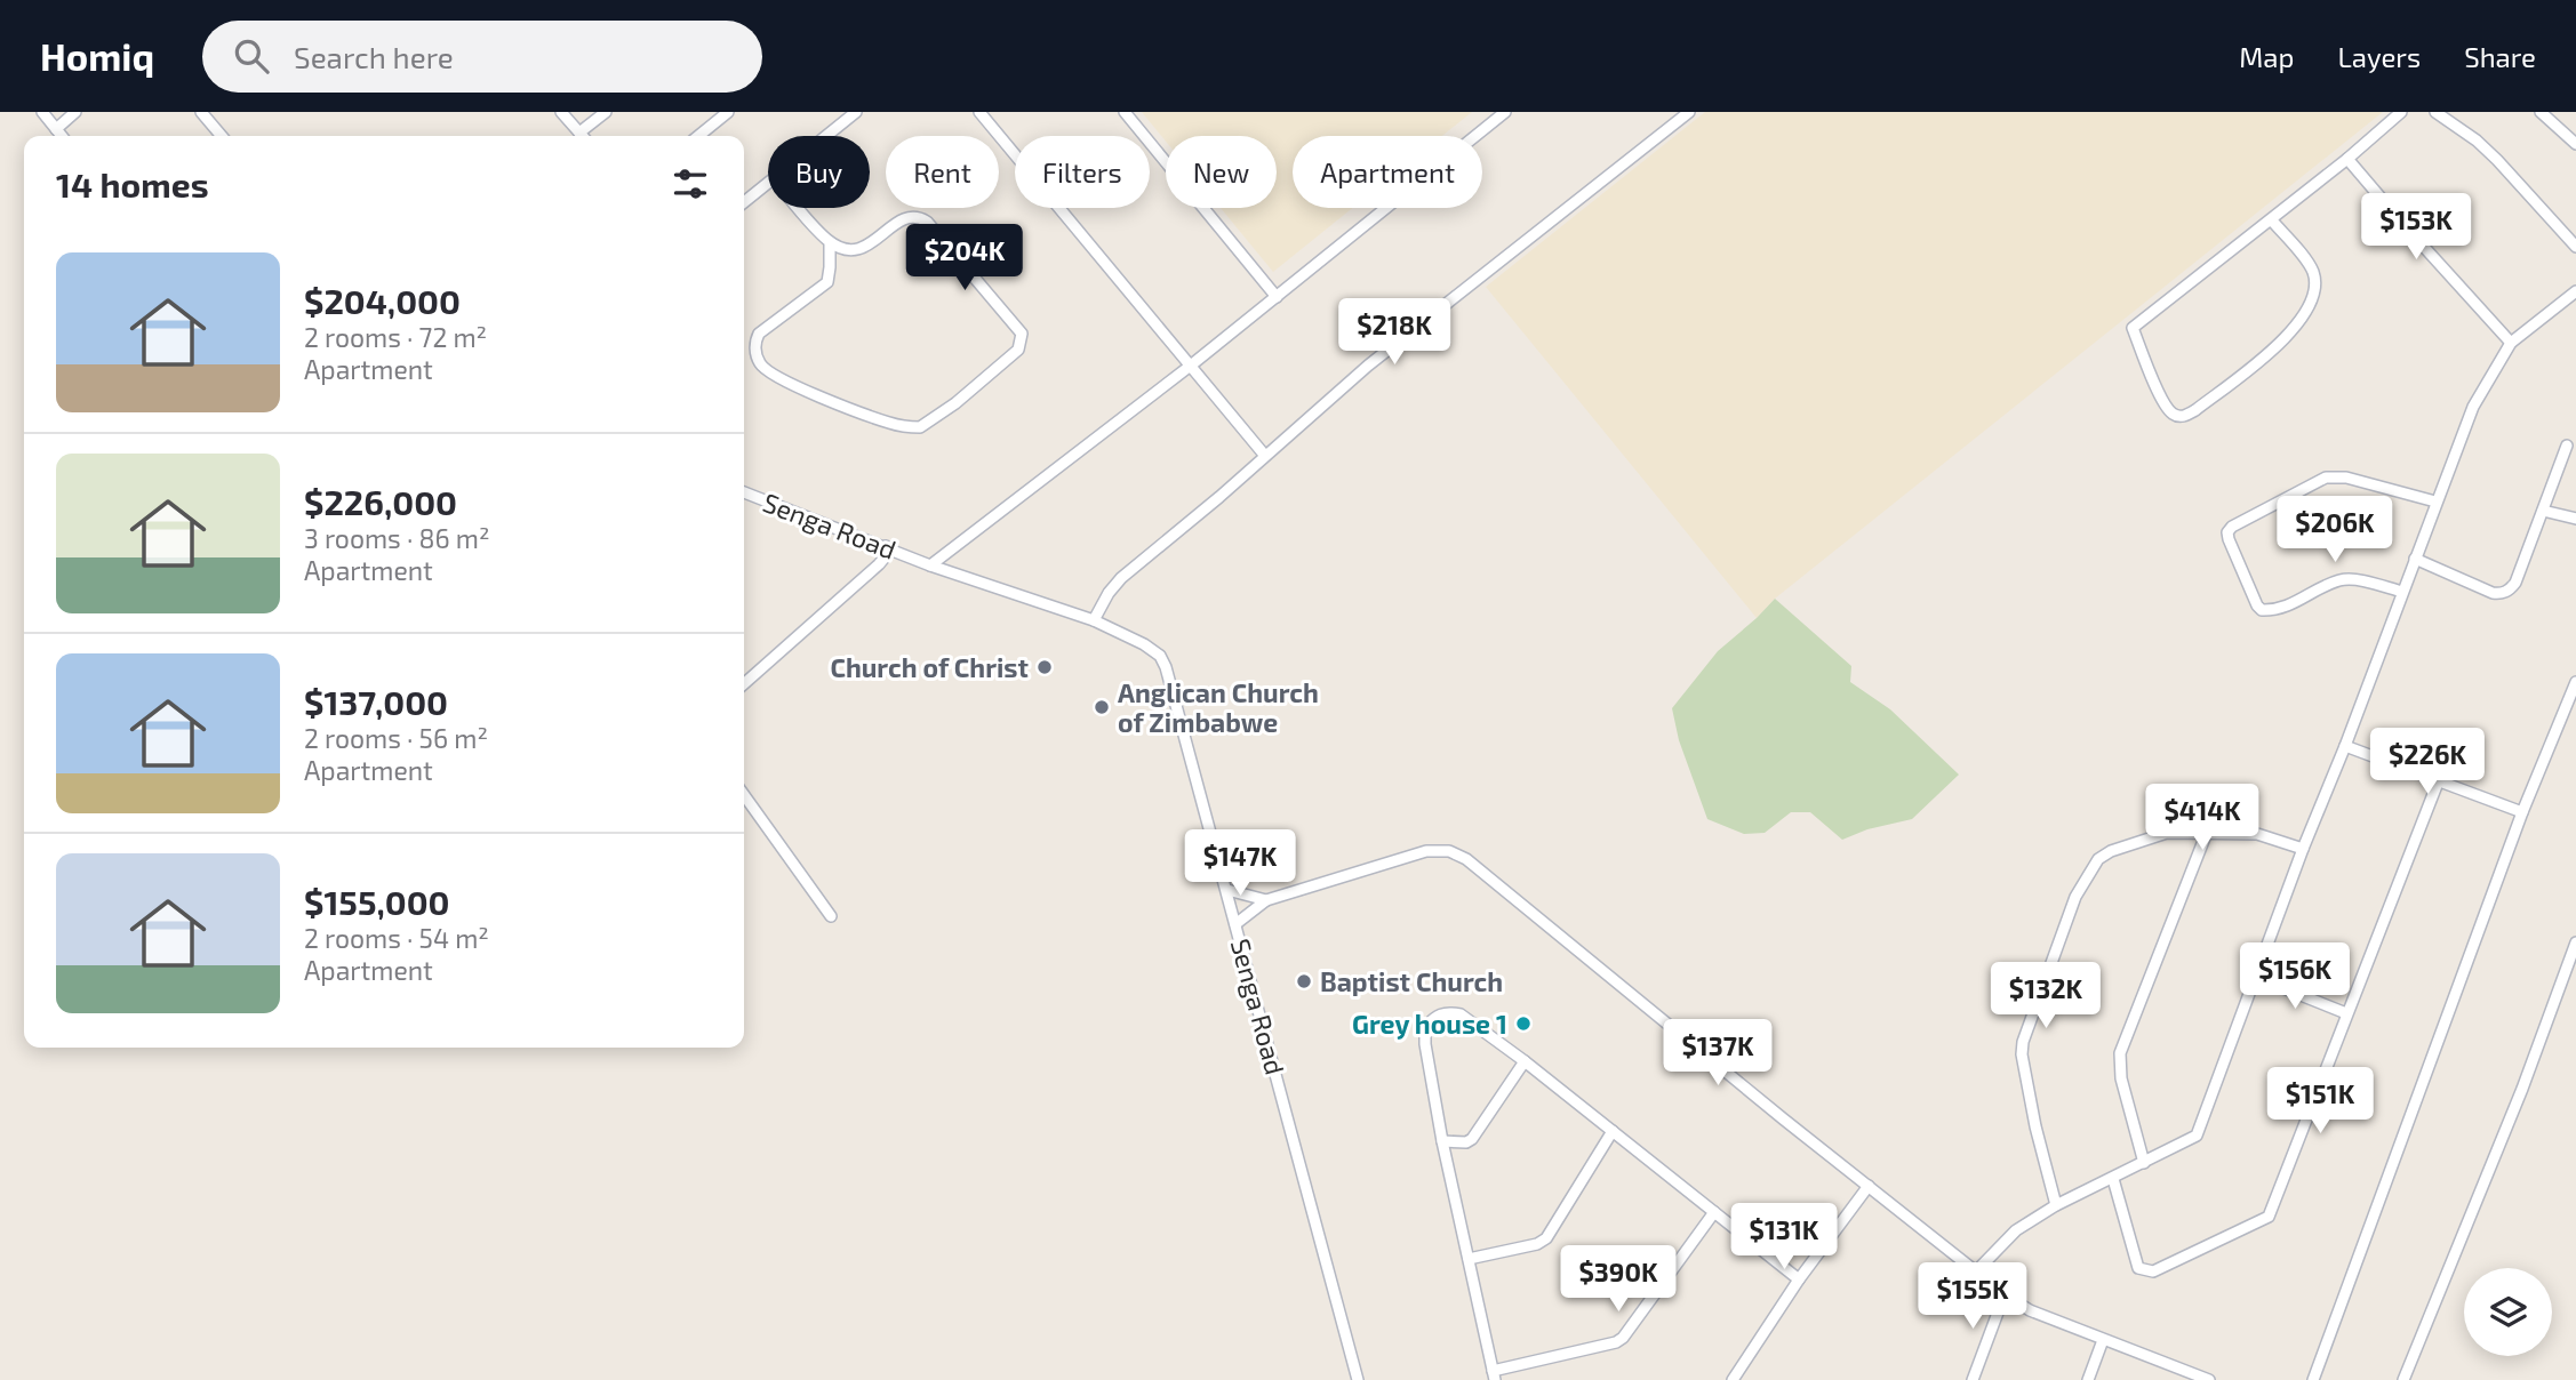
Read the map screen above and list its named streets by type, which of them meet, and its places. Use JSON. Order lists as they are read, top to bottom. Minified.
{"streets":{"street":["Senga Road"]},"places":["Church of Christ","Anglican Church of Zimbabwe","Baptist Church","Grey house 1"],"page":{"header":"Homiq","search":"Search here","nav":["Map","Layers","Share"],"chip":["Buy","Rent","Filters","New","Apartment"],"heading":"14 homes","price":["$153K","$204K","$218K","$206K","$226K","$414K","$147K","$156K","$132K","$137K","$151K","$131K","$390K","$155K"],"list":[{"name":"$204,000","note":"2 rooms · 72 m² · Apartment"},{"name":"$226,000","note":"3 rooms · 86 m² · Apartment"},{"name":"$137,000","note":"2 rooms · 56 m² · Apartment"},{"name":"$155,000","note":"2 rooms · 54 m² · Apartment"}]}}
